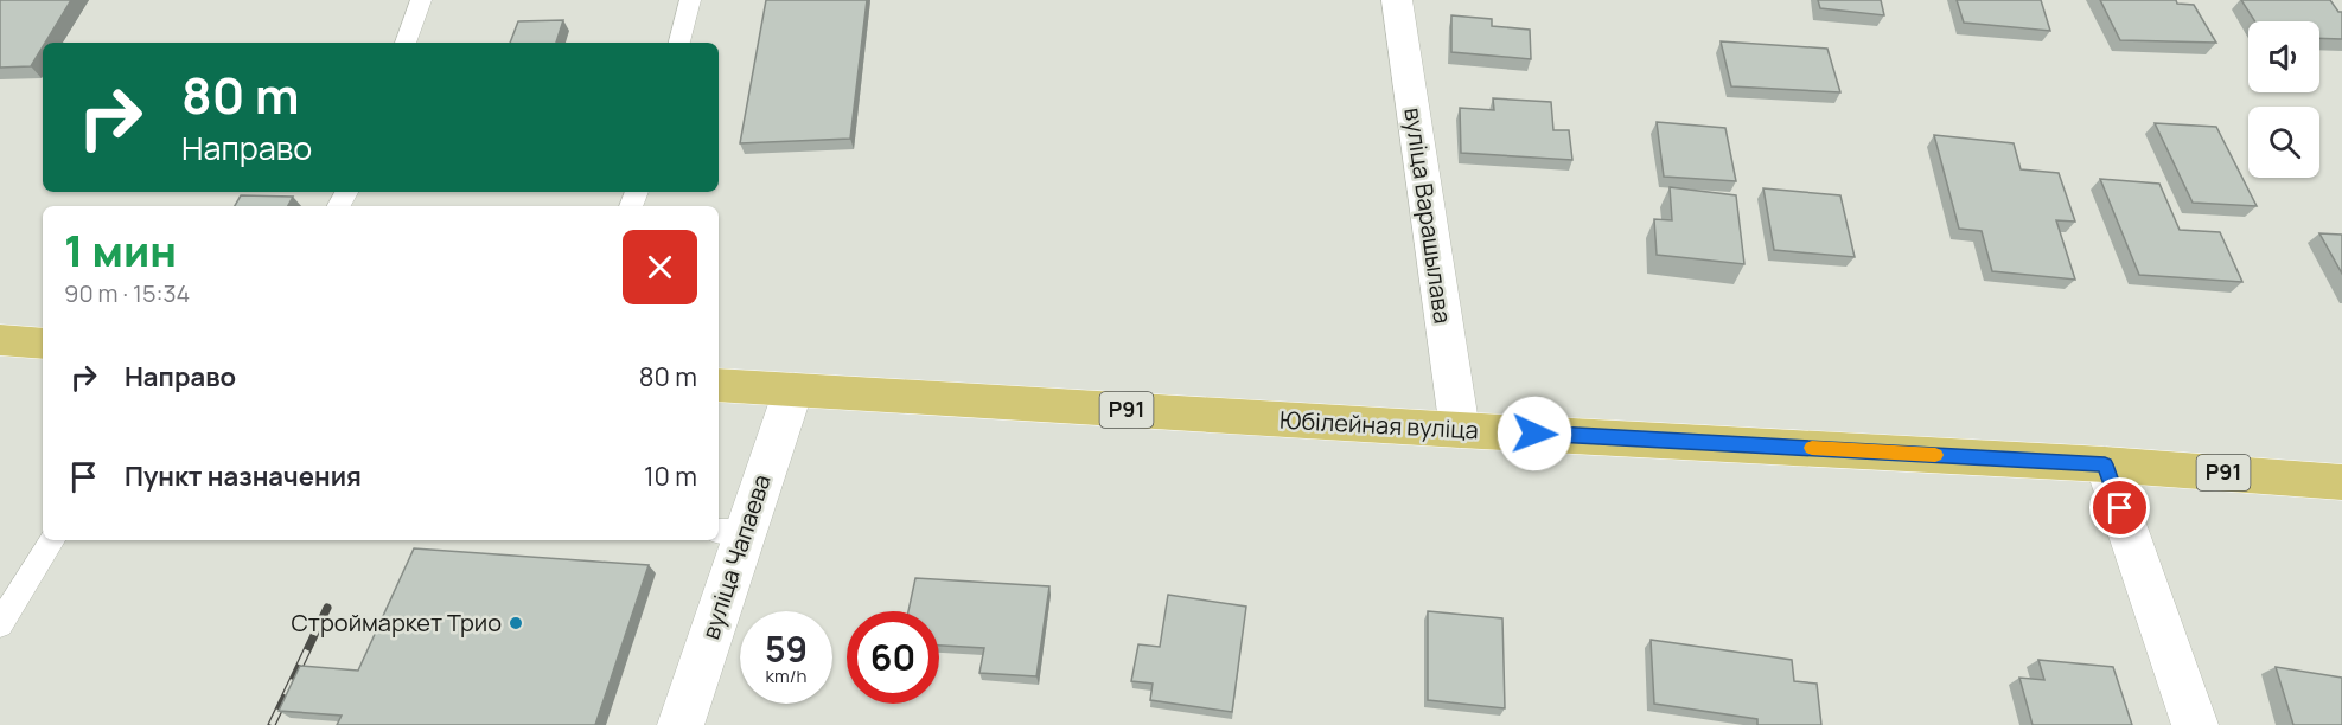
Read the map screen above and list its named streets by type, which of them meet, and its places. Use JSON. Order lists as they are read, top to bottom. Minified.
{"streets":{"main road":["Р91","Юбілейная вуліца"],"street":["вуліца Варашылава","вуліца Чапаева"]},"crossings":[["вуліца Варашылава","Юбілейная вуліца"],["Юбілейная вуліца","вуліца Чапаева"]],"places":["Строймаркет Трио"],"page":{"turn":["80 m","Направо"],"heading":["1 мин","90 m · 15:34"],"list":[{"name":"Направо","value":"80 m"},{"name":"Пункт назначения","value":"10 m"}],"speed":"59 km/h","limit":"60"}}
